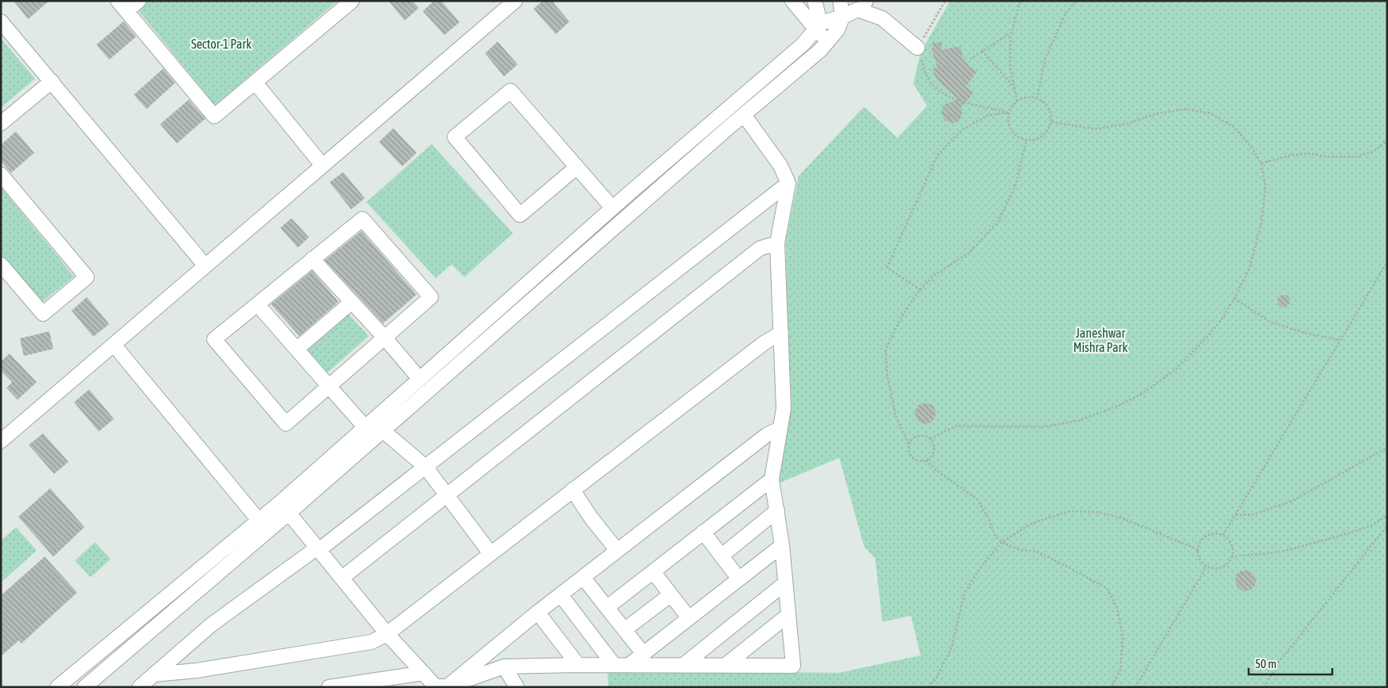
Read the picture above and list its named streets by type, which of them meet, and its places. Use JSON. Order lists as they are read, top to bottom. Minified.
{"parks":["Sector-1 Park","Janeshwar Mishra Park"],"scale_bar":"50 m"}
